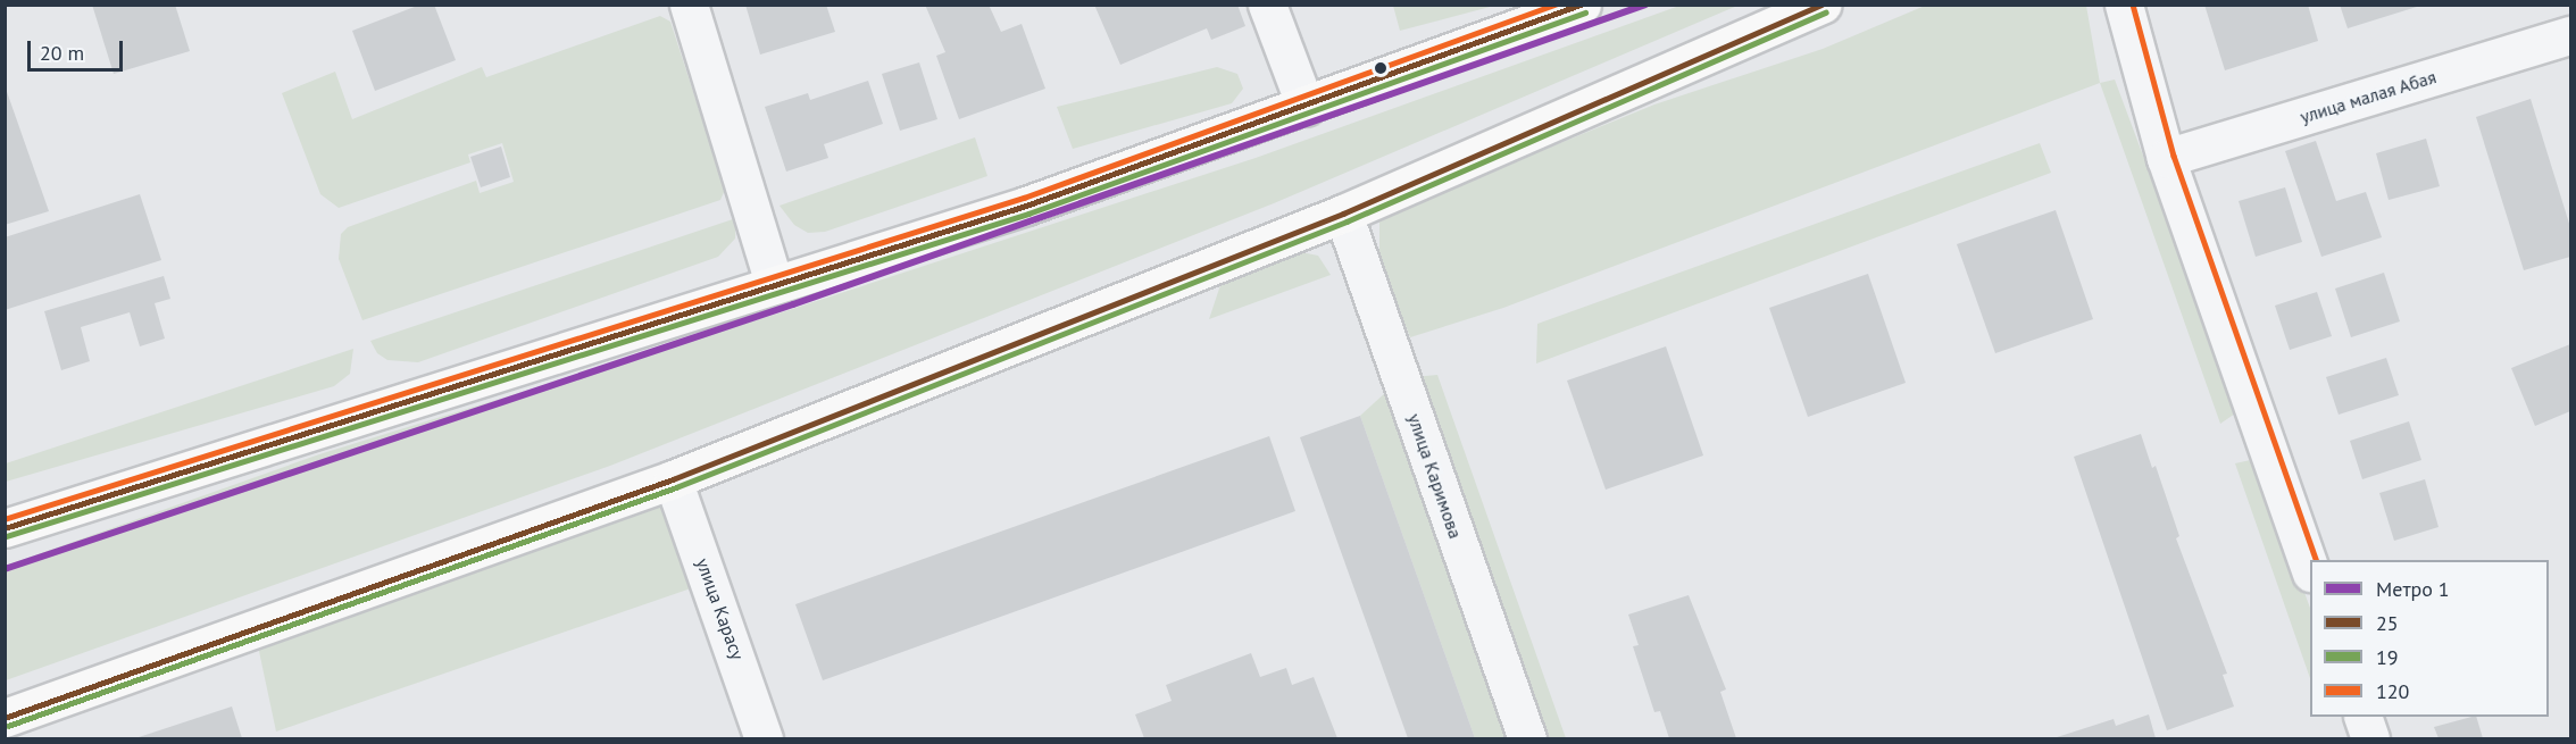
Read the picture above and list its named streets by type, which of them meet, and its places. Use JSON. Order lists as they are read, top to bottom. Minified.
{"streets":{"street":["улица малая Абая","улица Каримова","улица Карасу"]},"lines":["metro line 1","transit line 25","transit line 120","transit line 19"],"legend":["Метро 1","25","19","120"],"scale_bar":"20 m"}
